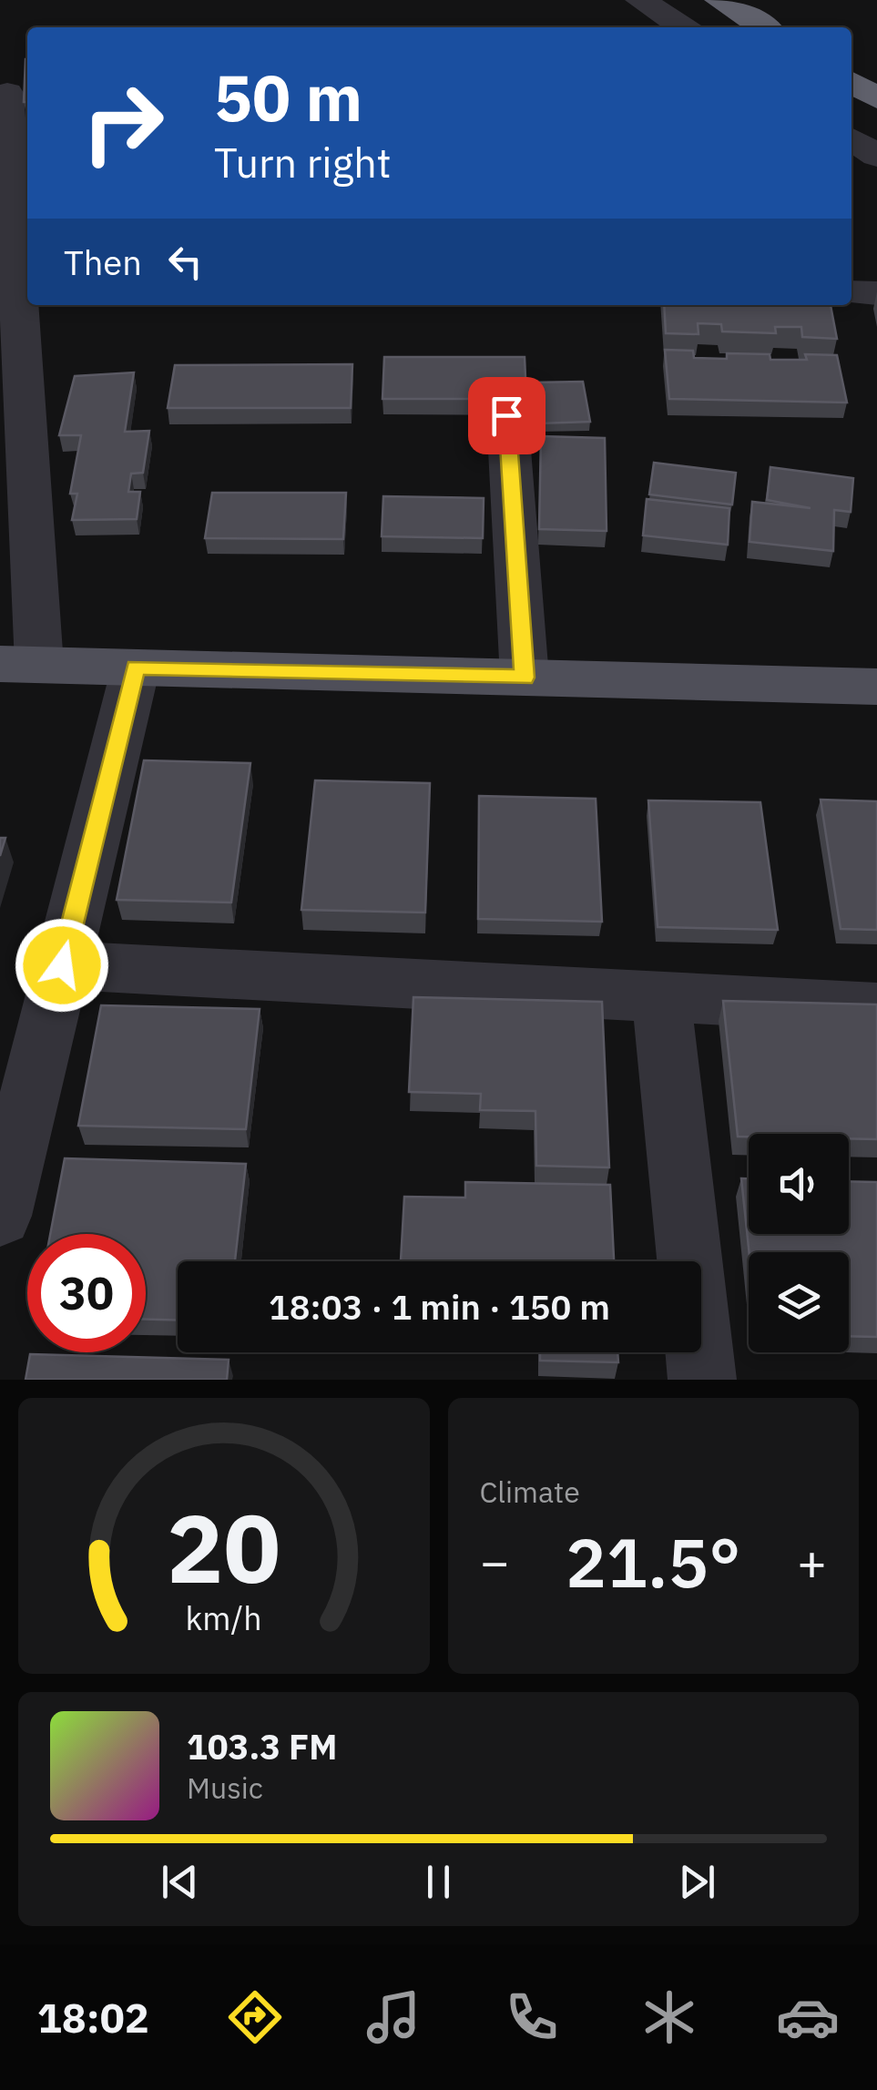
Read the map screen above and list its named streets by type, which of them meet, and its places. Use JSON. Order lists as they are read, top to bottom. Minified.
{"page":{"turn":["50 m","Turn right"],"then":"Then","limit":"30","trip":"18:03 · 1 min · 150 m","tile":"Climate","heat":["−","21.5°","+"],"song":["103.3 FM","Music"],"tabs":"18:02","gauge":["20","km/h"]}}
